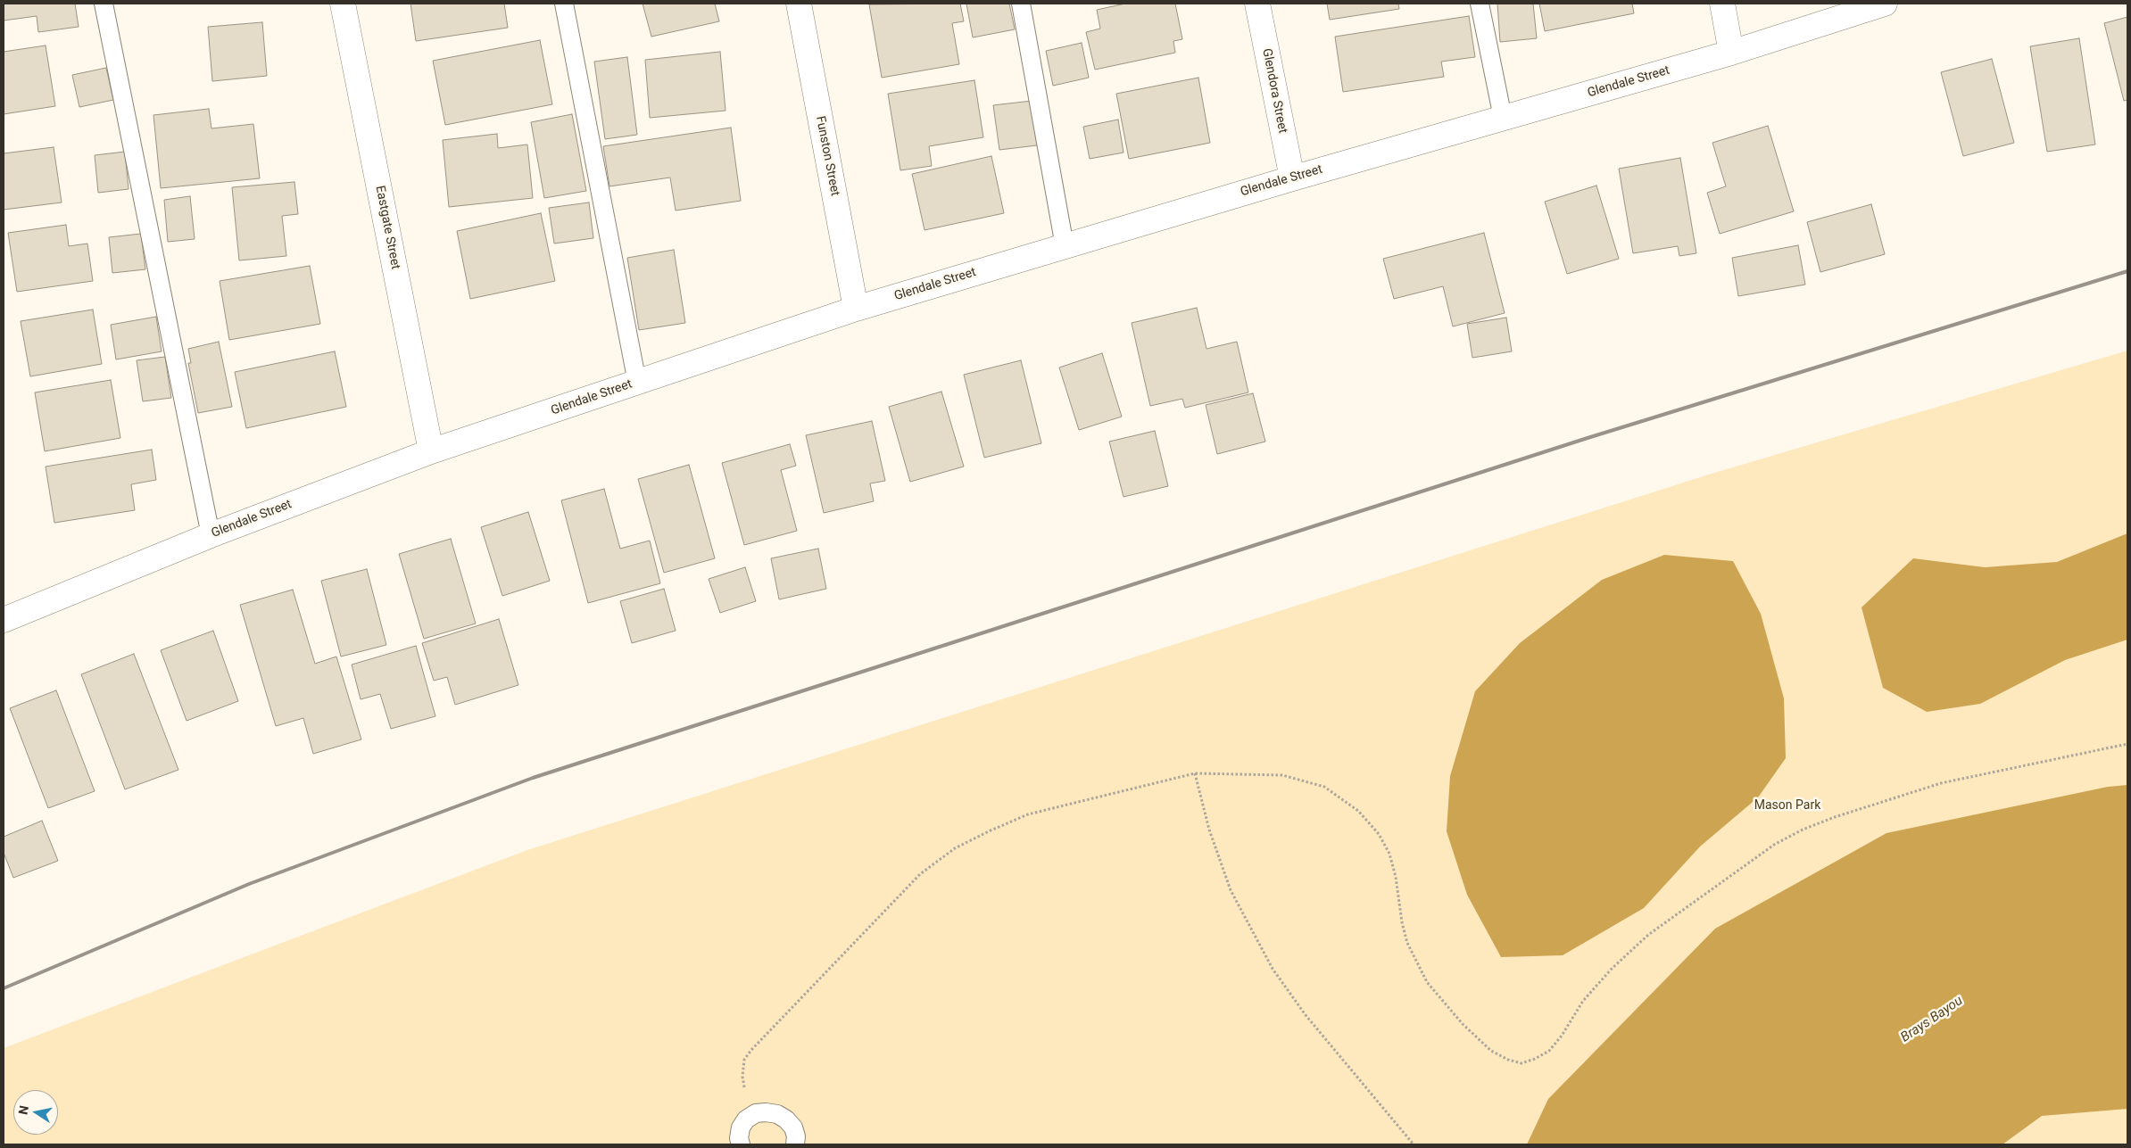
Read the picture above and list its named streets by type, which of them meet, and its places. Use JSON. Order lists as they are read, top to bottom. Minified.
{"streets":{"street":["Glendale Street","Glendora Street","Funston Street","Eastgate Street"]},"crossings":[["Glendale Street","Glendora Street"],["Glendale Street","Funston Street"],["Glendale Street","Eastgate Street"]],"water":["Brays Bayou"],"parks":["Mason Park"],"north":"left"}
